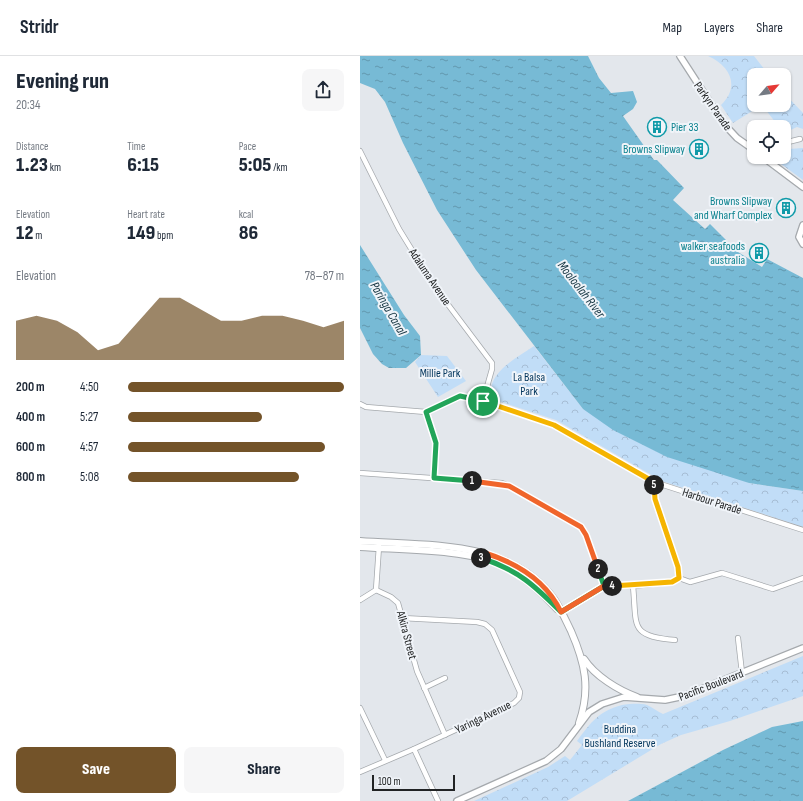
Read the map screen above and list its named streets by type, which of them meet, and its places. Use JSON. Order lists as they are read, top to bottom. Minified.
{"streets":{"street":["Parkyn Parade","Adaluma Avenue","Harbour Parade","Alkira Street","Pacific Boulevard","Yaringa Avenue"]},"crossings":[["Adaluma Avenue","Harbour Parade"],["Alkira Street","Yaringa Avenue"]],"water":["Mooloolah River","Paringa Canal"],"parks":["Millie Park","La Balsa Park","Buddina Bushland Reserve"],"places":{"building":["Pier 33","Browns Slipway","Browns Slipway and Wharf Complex","walker seafoods australia"]},"scale_bar":"100 m","north":"top right","page":{"header":"Stridr","nav":["Map","Layers","Share"],"heading":["Evening run","20:34"],"stats":[["Distance","1.23 km"],["Time","6:15"],["Pace","5:05 /km"],["Elevation","12 m"],["Heart rate","149 bpm"],["kcal","86"]],"chart":["Elevation","78–87 m"],"list":[{"name":"200 m","note":"4:50"},{"name":"400 m","note":"5:27"},{"name":"600 m","note":"4:57"},{"name":"800 m","note":"5:08"}],"pins":["1","5","3","2","4"],"buttons":["Save","Share"],"scale":"100 m"}}
